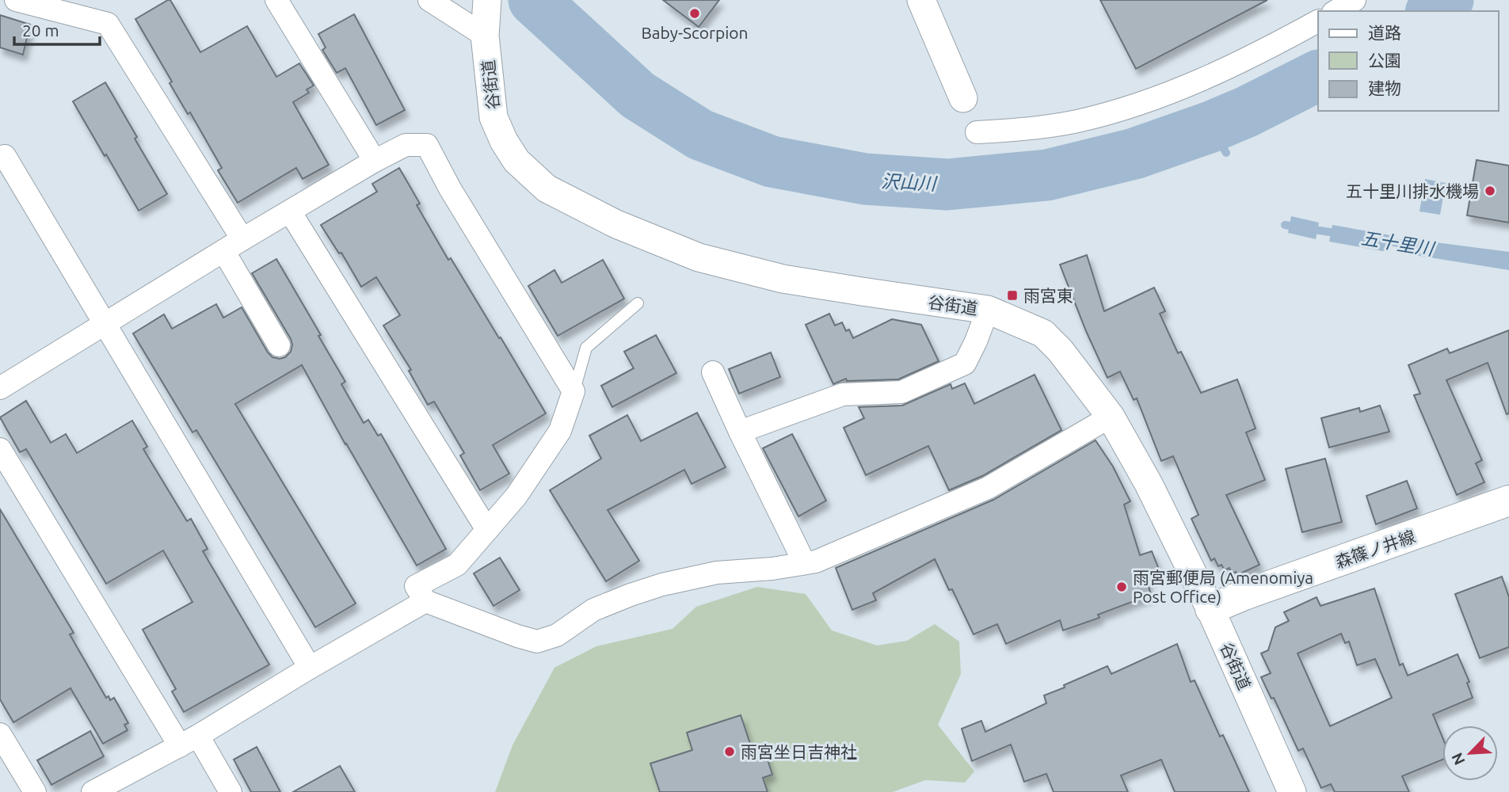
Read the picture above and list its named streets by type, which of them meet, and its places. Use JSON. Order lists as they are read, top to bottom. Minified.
{"streets":{"main road":["森篠ノ井線"],"street":["谷街道"]},"crossings":[["谷街道","森篠ノ井線"]],"water":["沢山川","五十里川"],"places":{"other":["Baby-Scorpion","五十里川排水機場","雨宮郵便局 (Amenomiya Post Office)","雨宮坐日吉神社"],"transit":["雨宮東"]},"legend":["道路","公園","建物"],"scale_bar":"20 m","north":"bottom left"}
